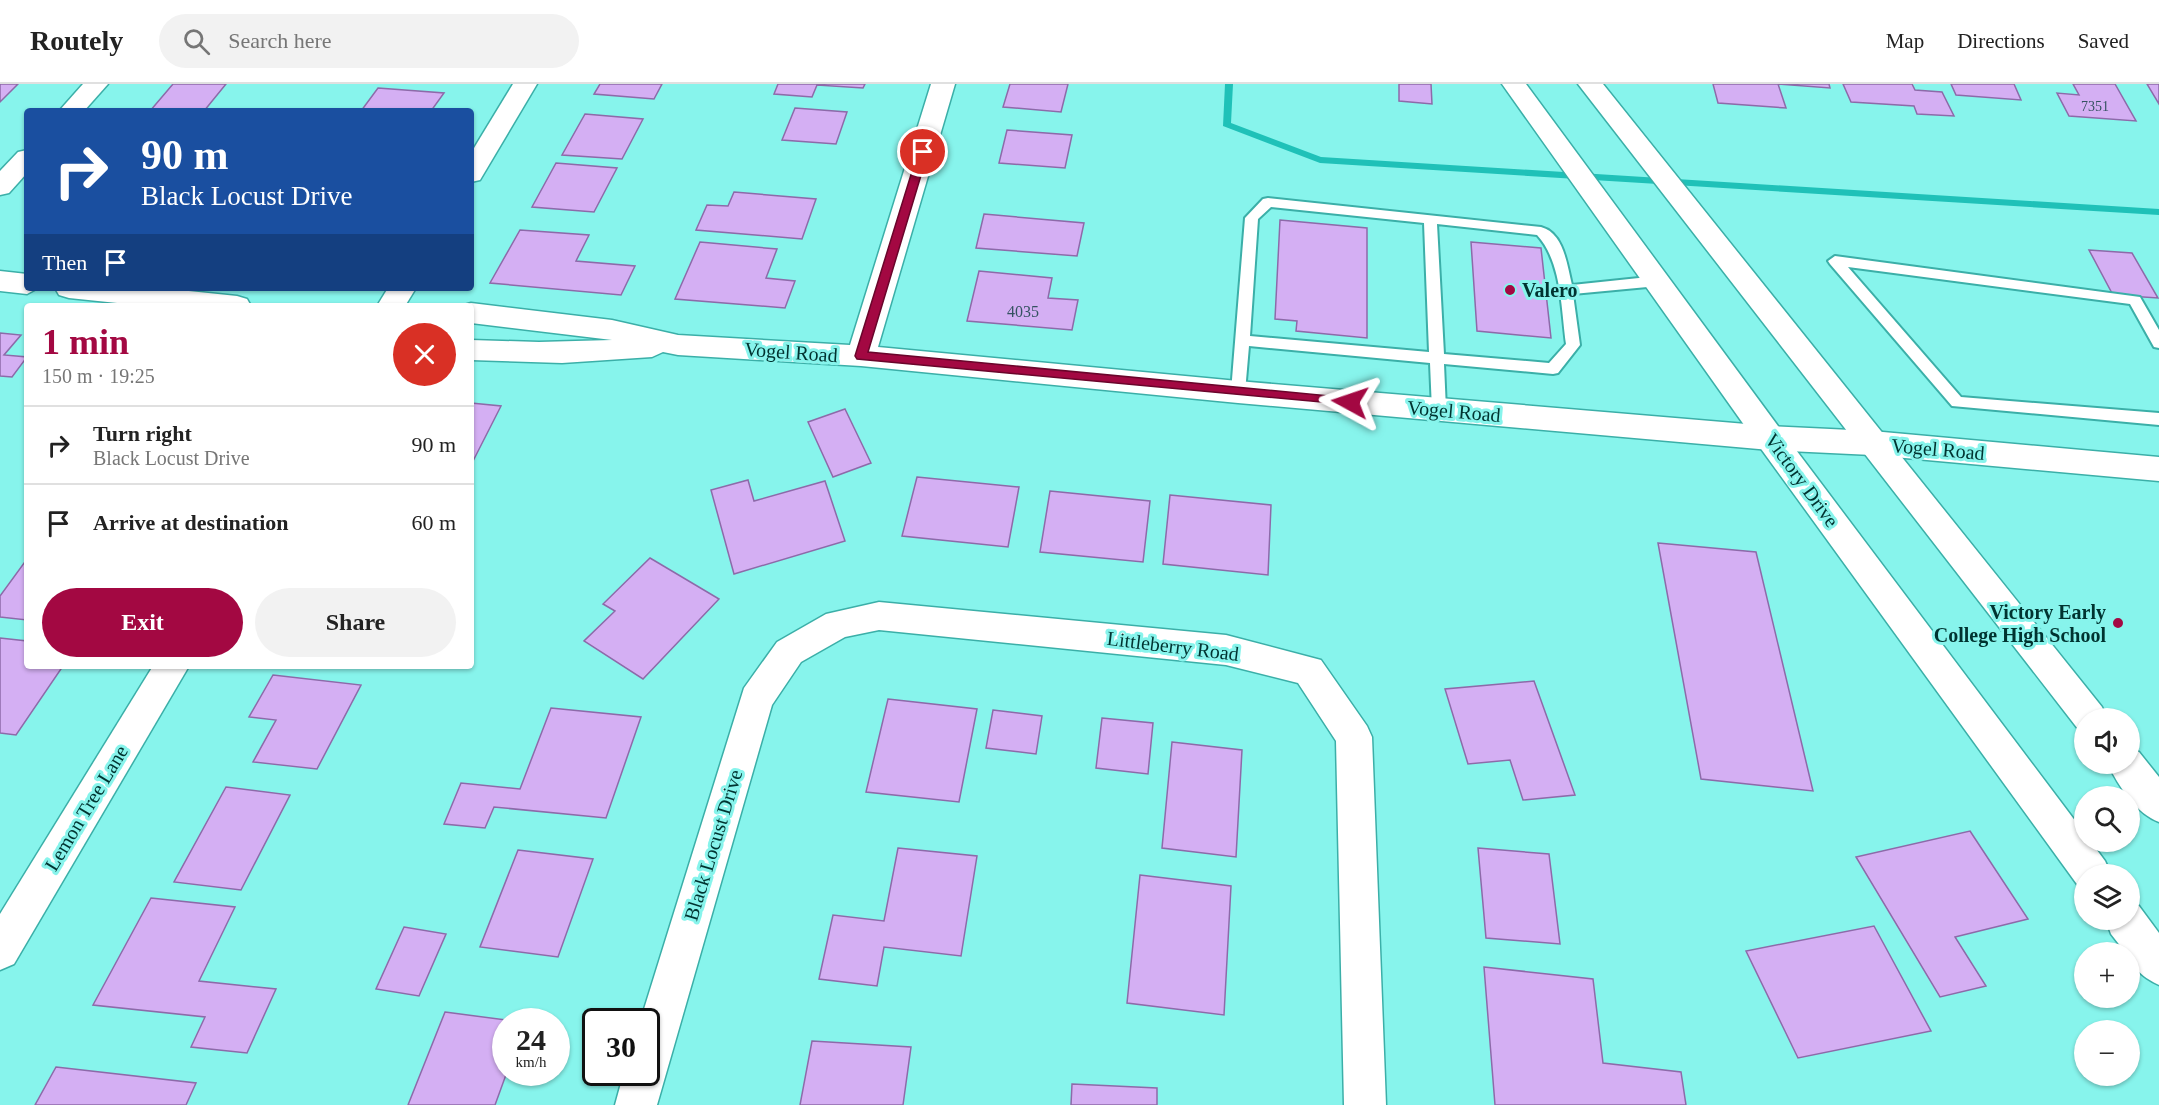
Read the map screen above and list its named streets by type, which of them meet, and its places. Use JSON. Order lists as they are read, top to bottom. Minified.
{"streets":{"street":["Vogel Road","Victory Drive","Littleberry Road","Lemon Tree Lane","Black Locust Drive"]},"crossings":[["Vogel Road","Victory Drive"],["Littleberry Road","Black Locust Drive"]],"places":["Valero","Victory Early College High School"],"house_numbers":["7351","4035"],"page":{"header":"Routely","search":"Search here","nav":["Map","Directions","Saved"],"turn":["90 m","Black Locust Drive"],"then":"Then","heading":["1 min","150 m · 19:25"],"list":[{"name":"Turn right","note":"Black Locust Drive","value":"90 m"},{"name":"Arrive at destination","value":"60 m"}],"buttons":["Exit","Share"],"map_buttons":["+","−"],"speed":"24 km/h","limit":"30"}}
